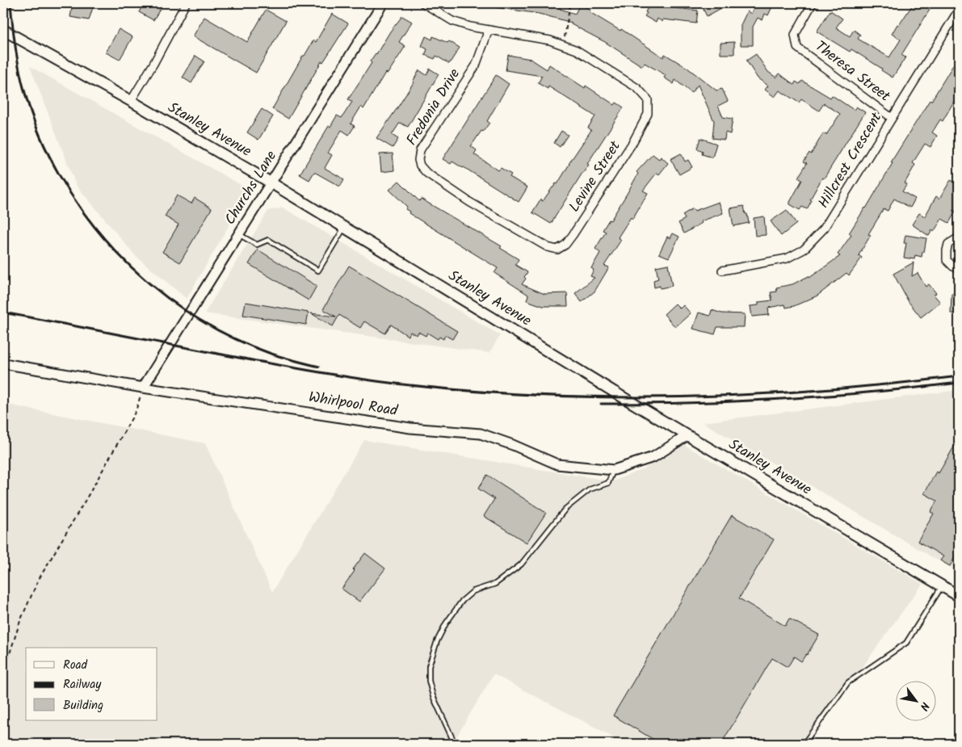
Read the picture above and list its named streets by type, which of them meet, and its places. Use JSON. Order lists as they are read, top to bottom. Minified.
{"streets":{"main road":["Stanley Avenue"],"street":["Theresa Street","Fredonia Drive","Hillcrest Crescent","Levine Street","Churchs Lane","Whirlpool Road"]},"crossings":[["Theresa Street","Hillcrest Crescent"],["Fredonia Drive","Levine Street"],["Stanley Avenue","Churchs Lane"],["Stanley Avenue","Whirlpool Road"],["Churchs Lane","Whirlpool Road"]],"legend":["Road","Railway","Building"],"north":"bottom right"}
